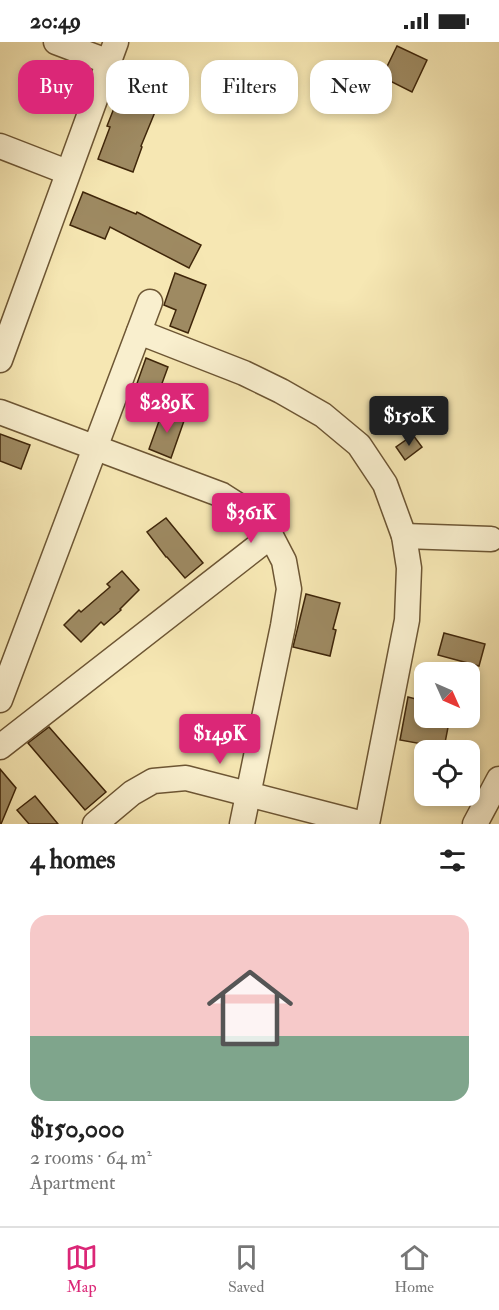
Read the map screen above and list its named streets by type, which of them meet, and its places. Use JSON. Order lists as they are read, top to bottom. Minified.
{"north":"bottom right","page":{"status":"20:49","chip":["Buy","Rent","Filters","New"],"price":["$289K","$150K","$361K","$149K"],"heading":"4 homes","list":[{"name":"$150,000","note":"2 rooms · 64 m² · Apartment"}],"tabs":["Map","Saved","Home"]}}
